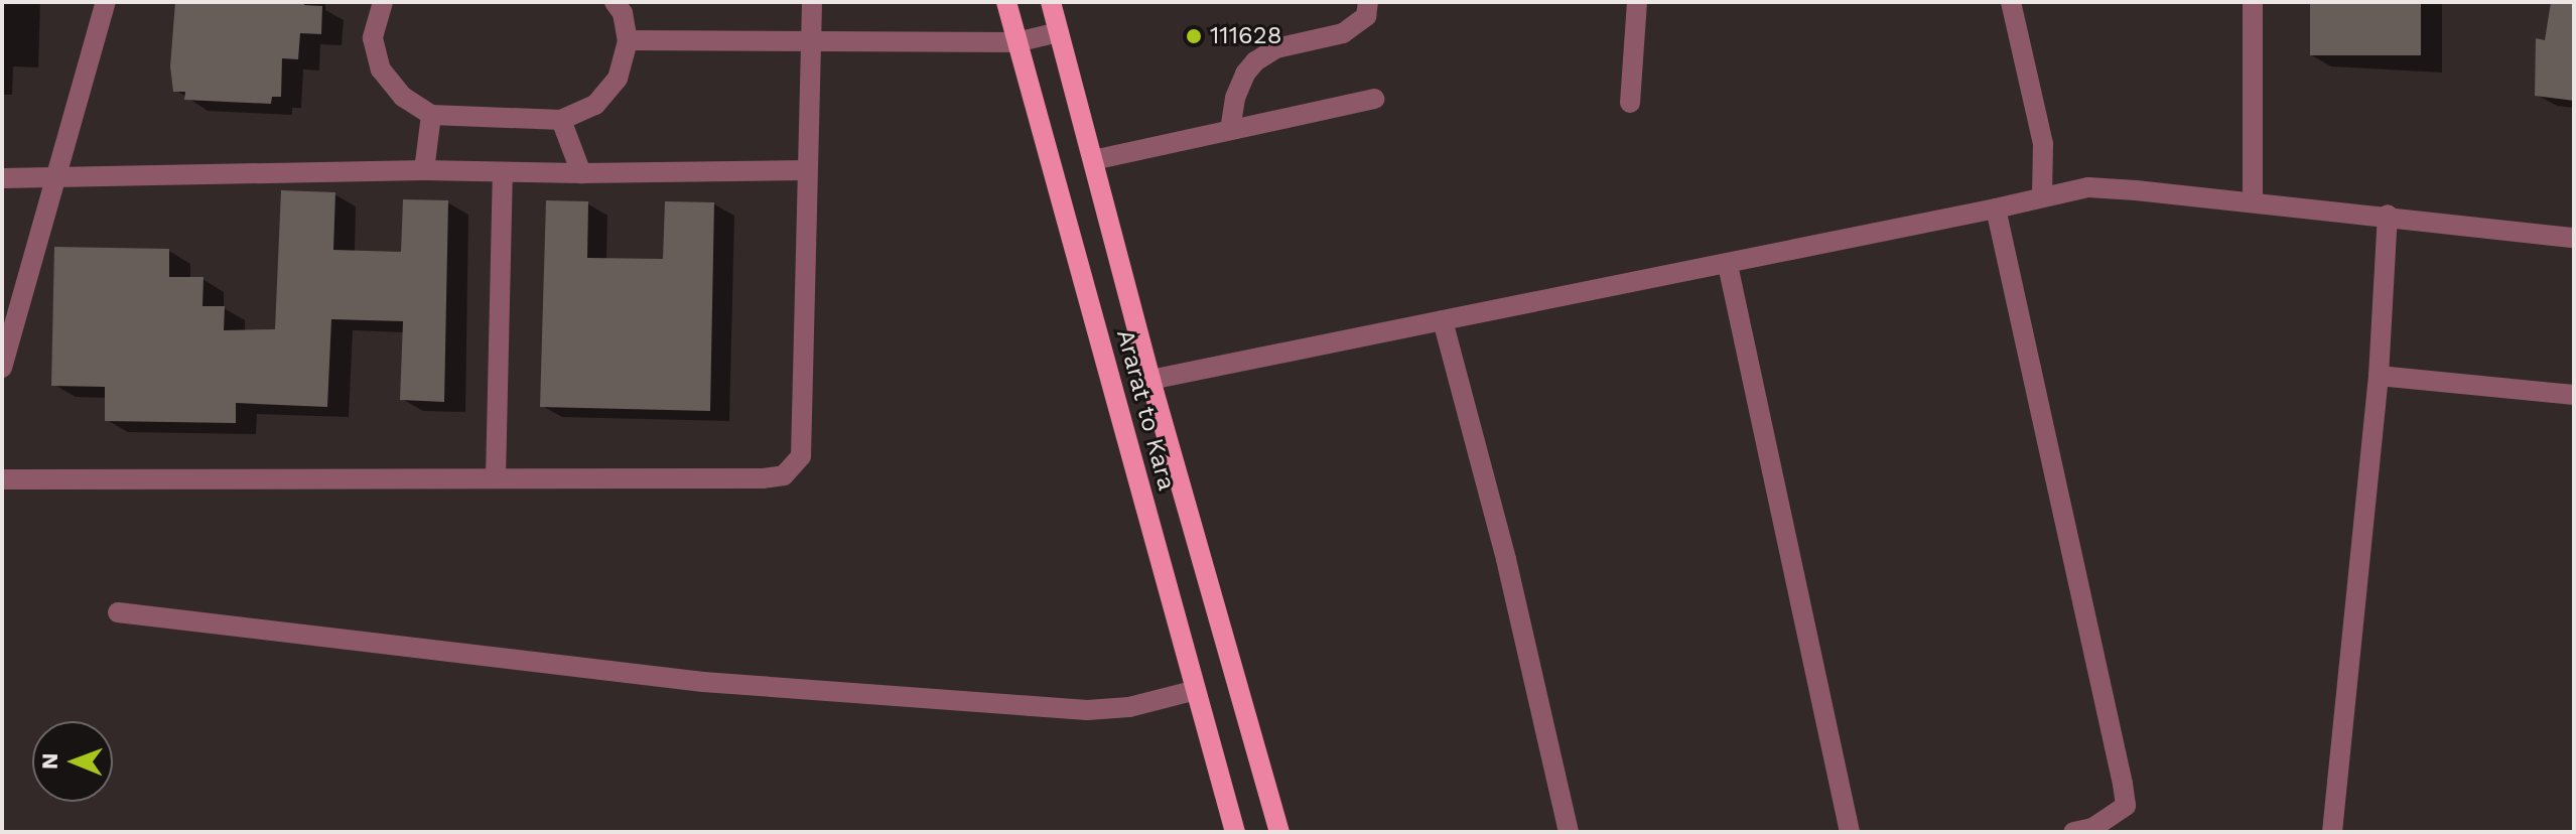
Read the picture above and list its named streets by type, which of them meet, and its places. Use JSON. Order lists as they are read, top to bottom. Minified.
{"streets":{"main road":["Ararat to Kara"]},"places":["111628"],"north":"left"}
